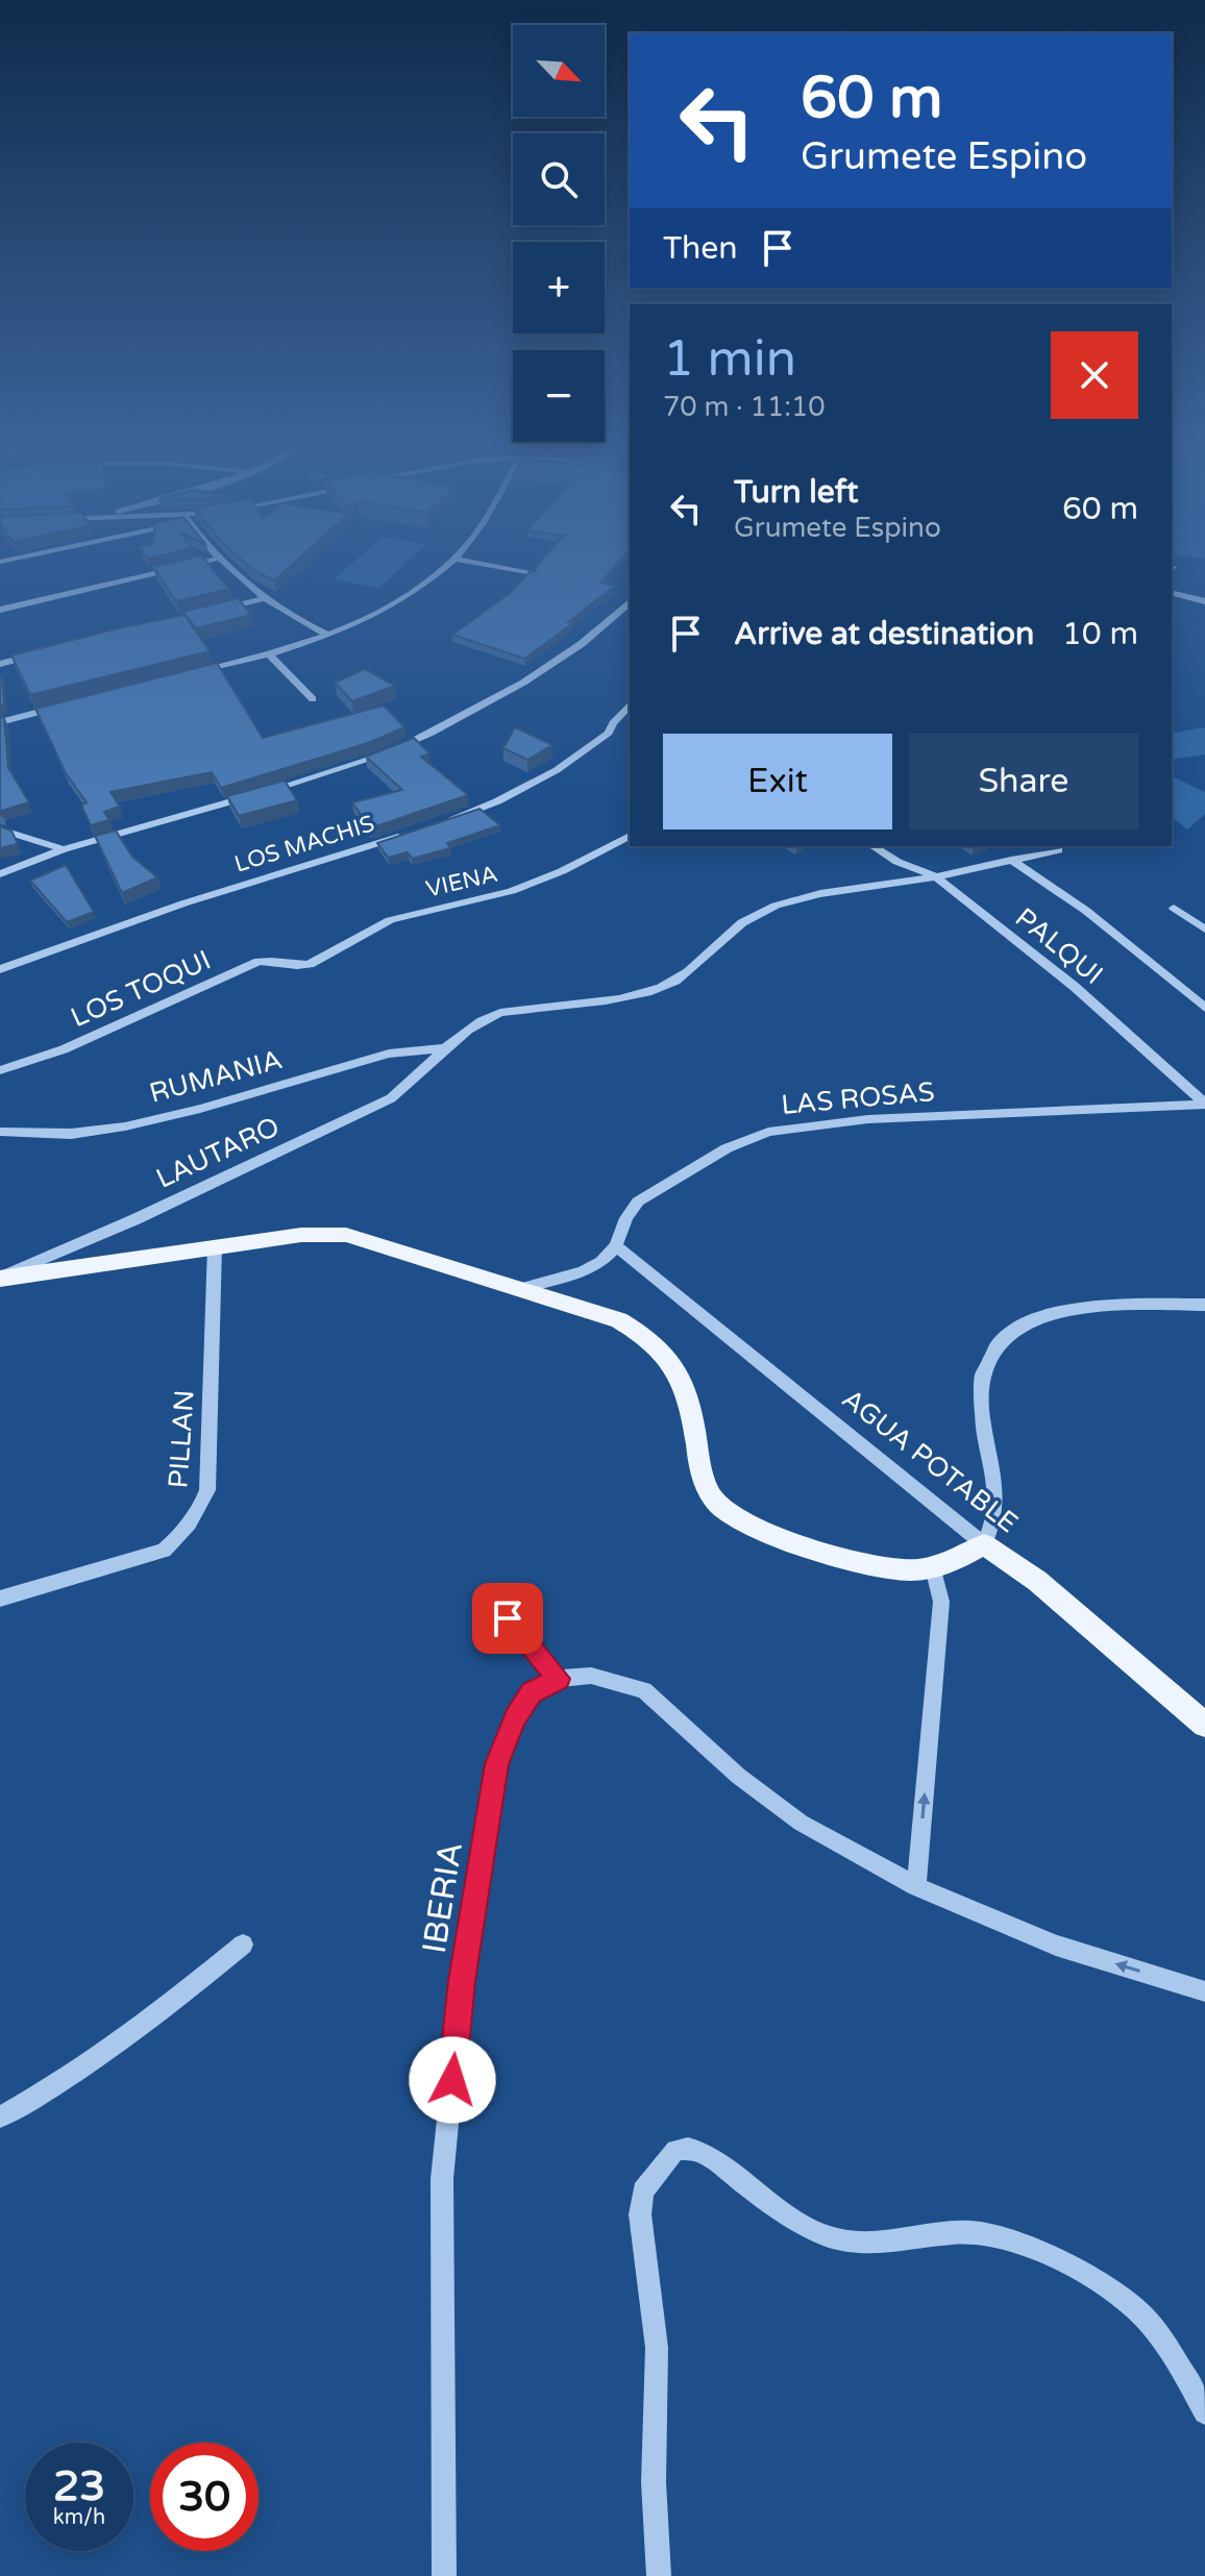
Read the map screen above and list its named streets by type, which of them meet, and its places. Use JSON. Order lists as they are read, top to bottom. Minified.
{"streets":{"main road":["AGUA POTABLE"],"street":["LOS MACHIS","VIENA","PALQUI","LOS TOQUI","RUMANIA","LAS ROSAS","LAUTARO","PILLAN","IBERIA"]},"crossings":[["VIENA","LOS TOQUI"],["PALQUI","LAS ROSAS"],["RUMANIA","LAUTARO"],["LAS ROSAS","AGUA POTABLE"]],"north":"bottom right","page":{"map_buttons":["+","−"],"turn":["60 m","Grumete Espino"],"then":"Then","heading":["1 min","70 m · 11:10"],"list":[{"name":"Turn left","note":"Grumete Espino","value":"60 m"},{"name":"Arrive at destination","value":"10 m"}],"buttons":["Exit","Share"],"speed":"23 km/h","limit":"30"}}
